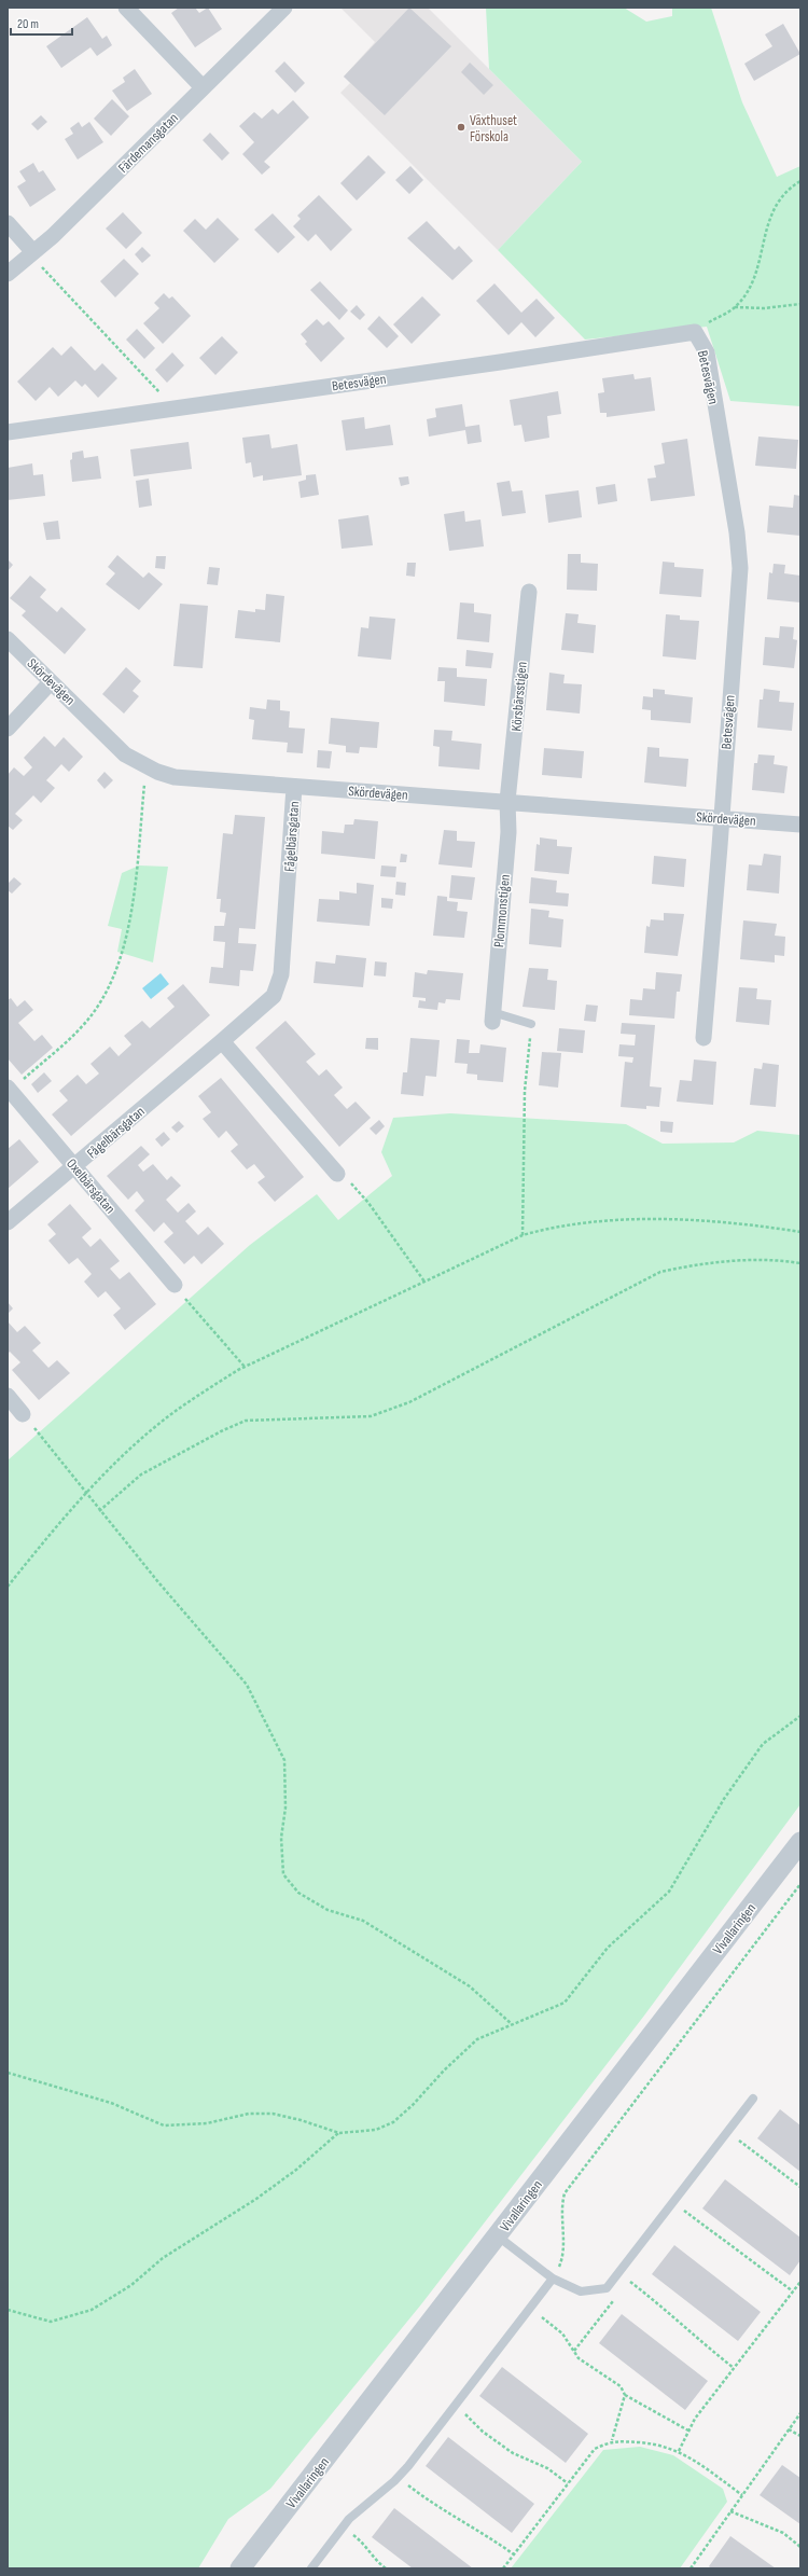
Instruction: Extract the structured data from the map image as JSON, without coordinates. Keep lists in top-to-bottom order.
{
  "streets": {
    "street": [
      "Färdemansgatan",
      "Betesvägen",
      "Skördevägen",
      "Körsbärsstigen",
      "Fågelbärsgatan",
      "Plommonstigen",
      "Oxelbärsgatan",
      "Vivallaringen"
    ]
  },
  "crossings": [
    ["Betesvägen", "Skördevägen"],
    ["Skördevägen", "Körsbärsstigen"],
    ["Skördevägen", "Fågelbärsgatan"],
    ["Skördevägen", "Plommonstigen"],
    ["Körsbärsstigen", "Plommonstigen"],
    ["Fågelbärsgatan", "Oxelbärsgatan"]
  ],
  "places": ["Växthuset Förskola"],
  "scale_bar": "20 m"
}
